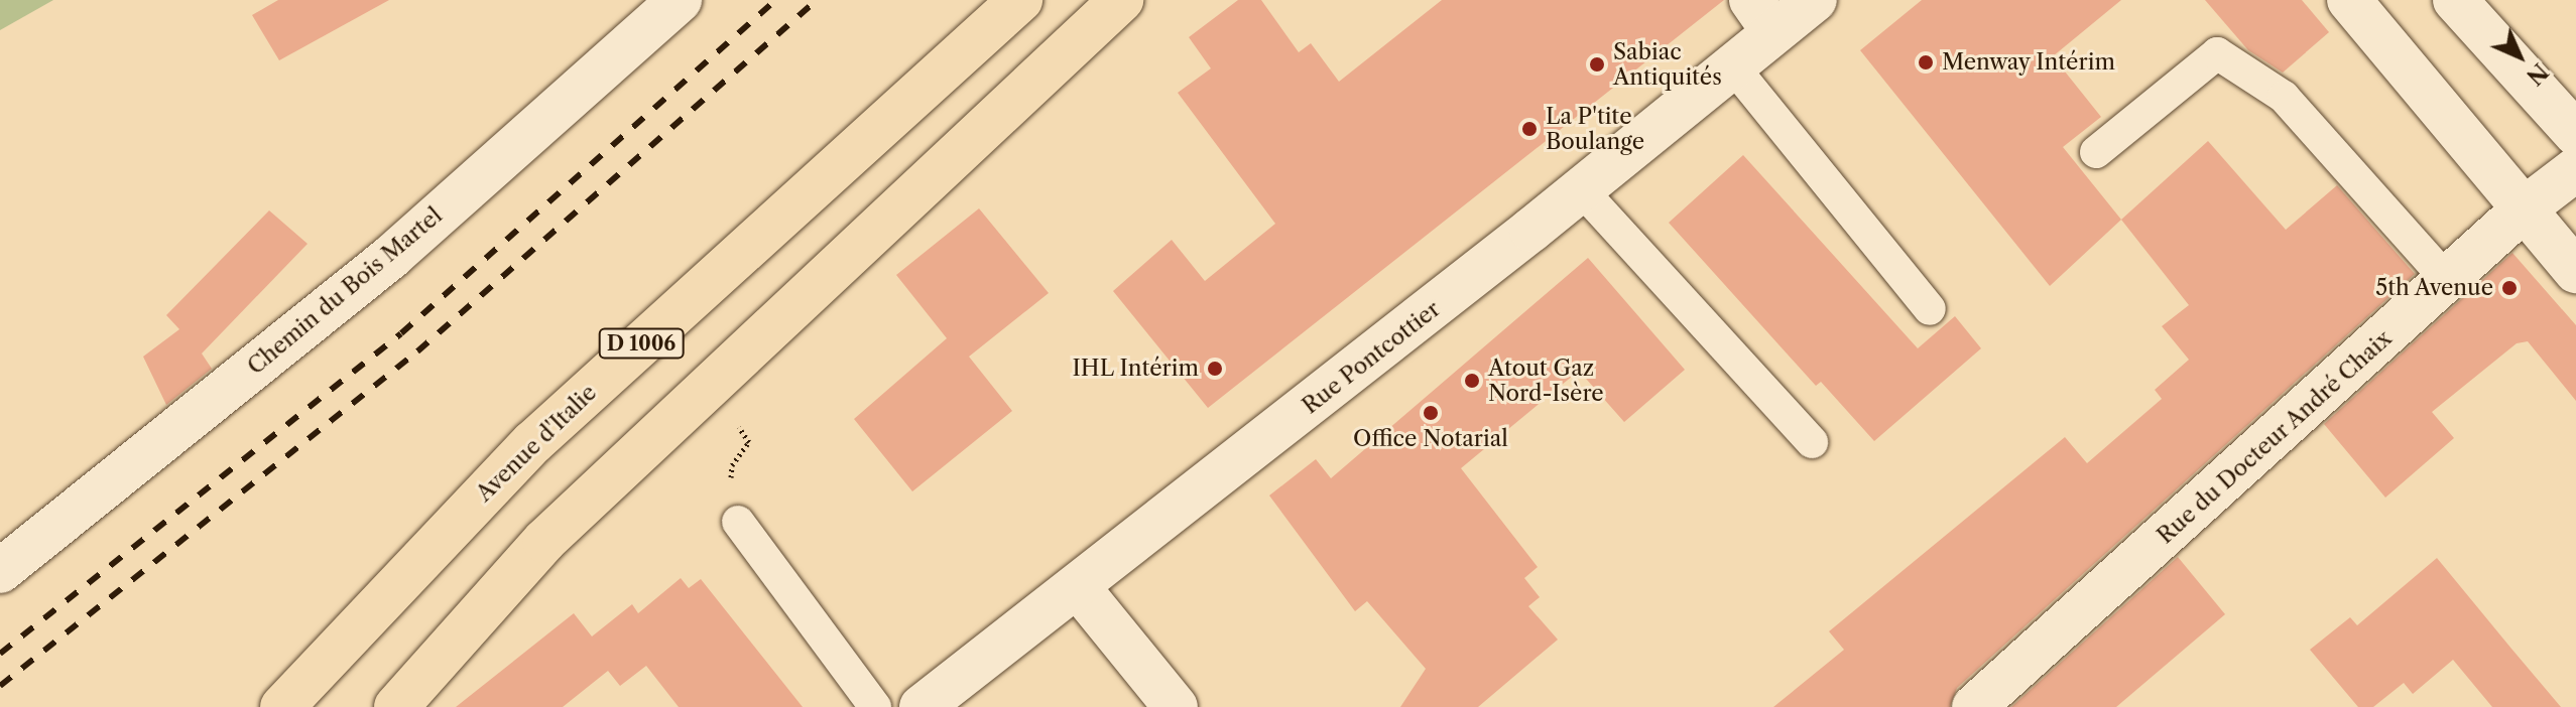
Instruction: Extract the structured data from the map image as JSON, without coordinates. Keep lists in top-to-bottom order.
{
  "streets": {
    "main road": ["D 1006", "Avenue d'Italie"],
    "street": ["Chemin du Bois Martel", "Rue Pontcottier", "Rue du Docteur André Chaix"]
  },
  "places": [
    "Menway Intérim",
    "Sabiac Antiquités",
    "La P'tite Boulange",
    "5th Avenue",
    "IHL Intérim",
    "Atout Gaz Nord-Isère",
    "Office Notarial"
  ],
  "north": "bottom right"
}
